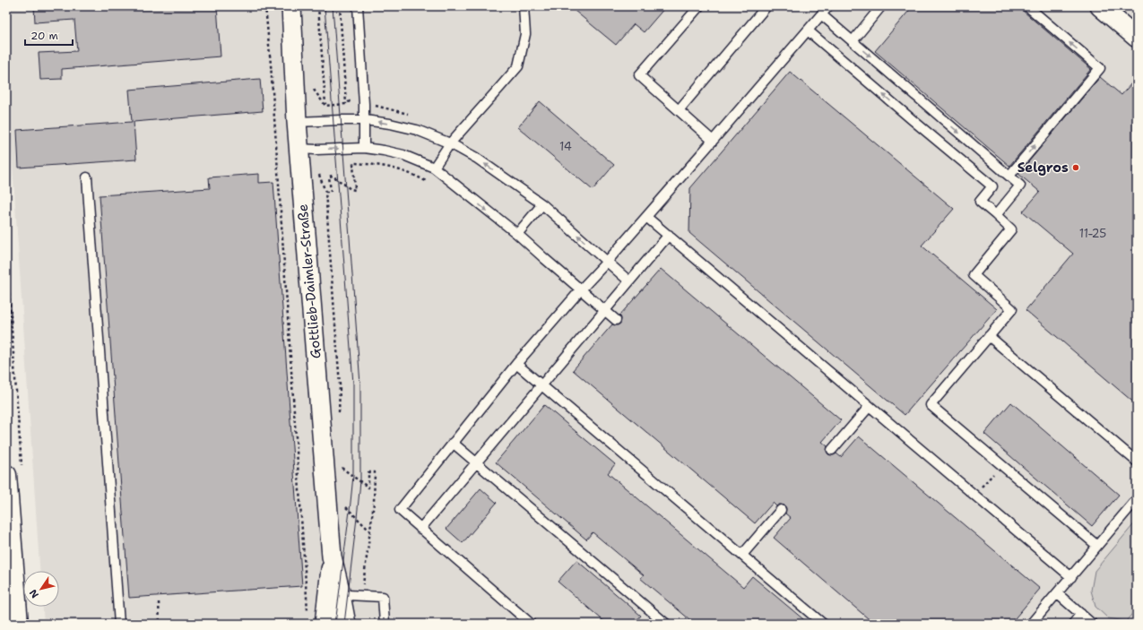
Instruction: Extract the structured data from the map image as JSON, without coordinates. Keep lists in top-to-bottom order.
{
  "streets": {
    "street": ["Gottlieb-Daimler-Straße"]
  },
  "places": ["Selgros"],
  "house_numbers": ["14", "11-25"],
  "scale_bar": "20 m",
  "north": "bottom left"
}
